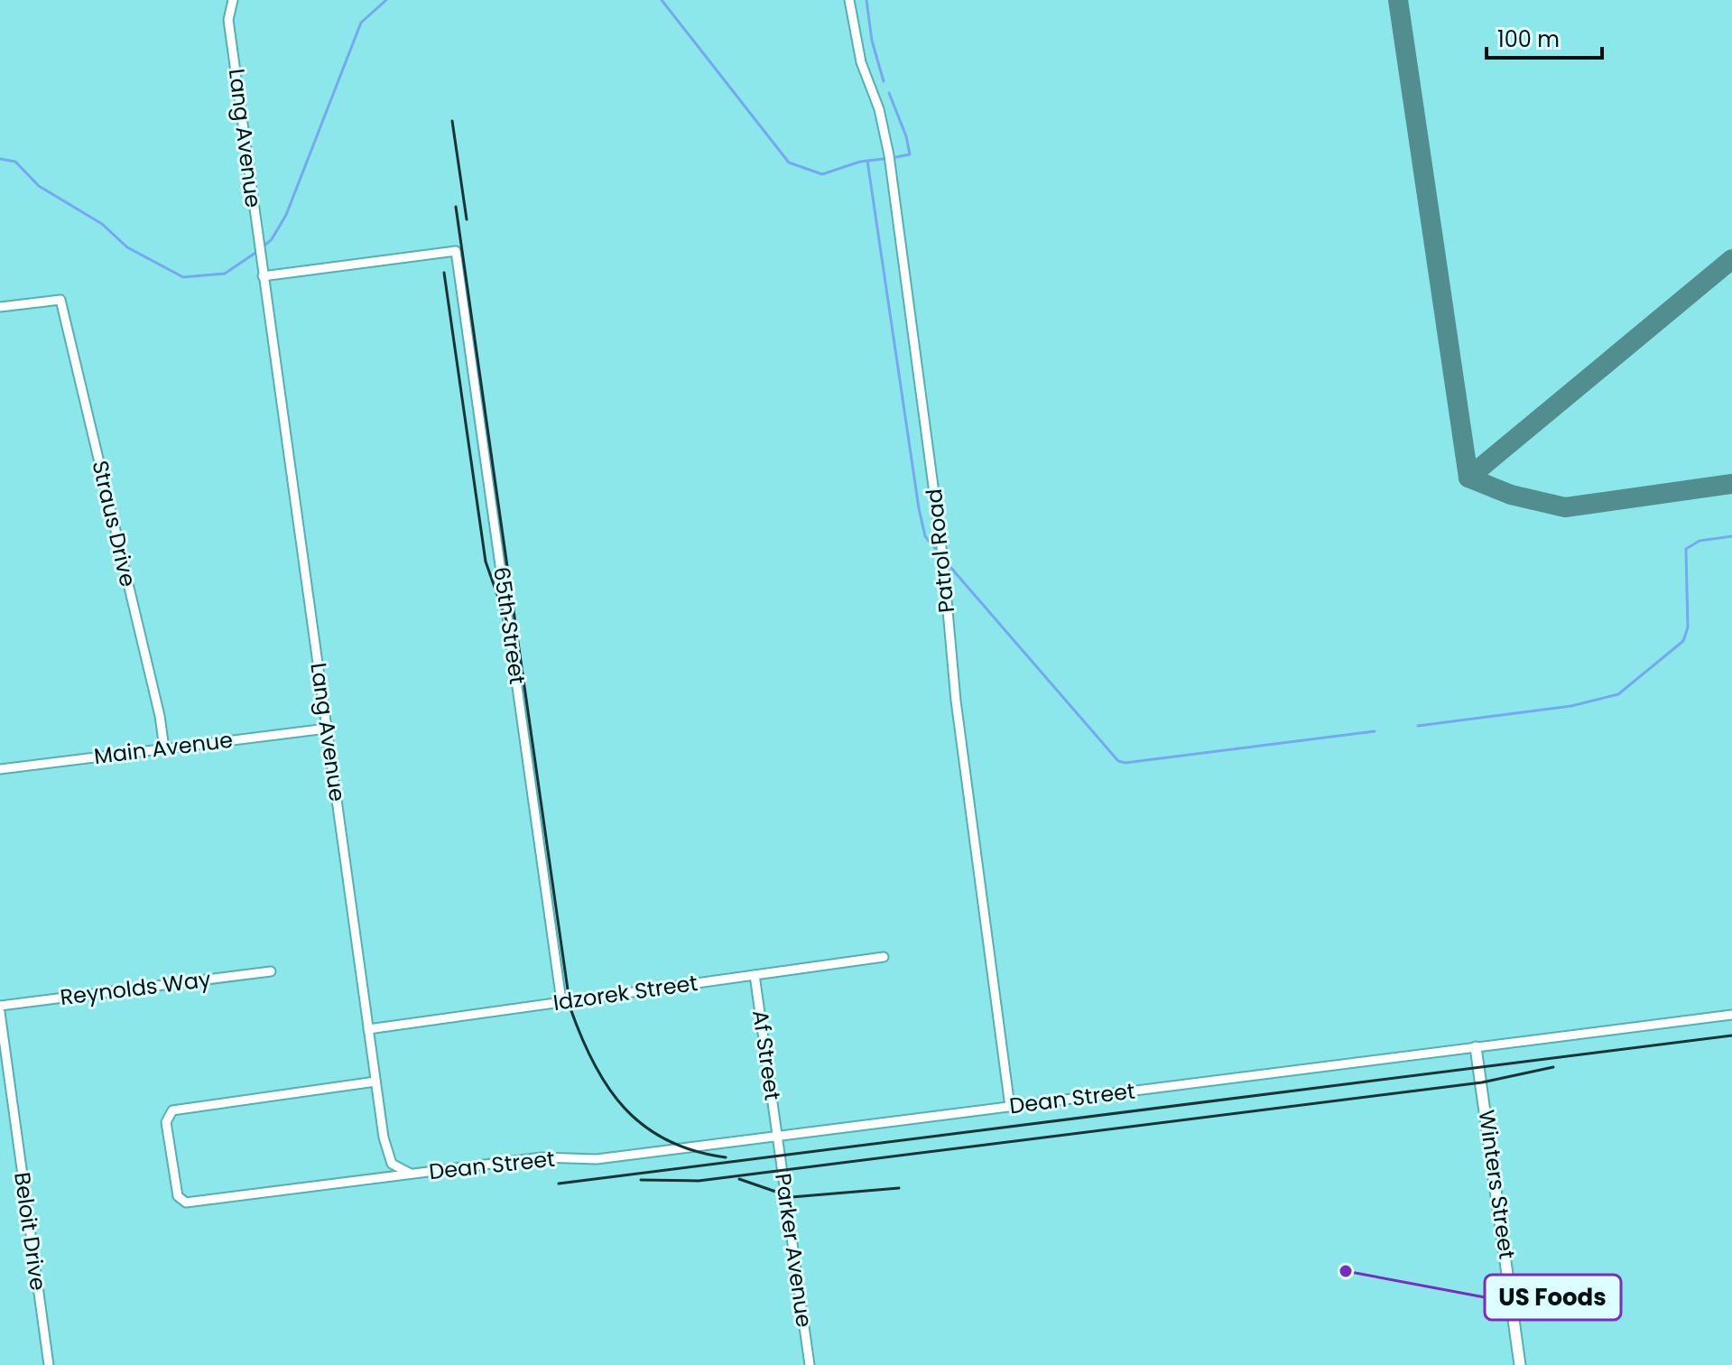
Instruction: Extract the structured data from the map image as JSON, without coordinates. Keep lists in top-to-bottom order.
{
  "streets": {
    "street": [
      "Lang Avenue",
      "Straus Drive",
      "Patrol Road",
      "65th Street",
      "Main Avenue",
      "Reynolds Way",
      "Idzorek Street",
      "Af Street",
      "Dean Street",
      "Winters Street",
      "Beloit Drive",
      "Parker Avenue"
    ]
  },
  "crossings": [
    ["Lang Avenue", "65th Street"],
    ["Lang Avenue", "Main Avenue"],
    ["Lang Avenue", "Idzorek Street"],
    ["Lang Avenue", "Dean Street"],
    ["Straus Drive", "Main Avenue"],
    ["Patrol Road", "Dean Street"],
    ["65th Street", "Idzorek Street"],
    ["Idzorek Street", "Af Street"],
    ["Af Street", "Dean Street"],
    ["Af Street", "Parker Avenue"],
    ["Dean Street", "Winters Street"],
    ["Dean Street", "Parker Avenue"]
  ],
  "places": ["US Foods"],
  "scale_bar": "100 m"
}
